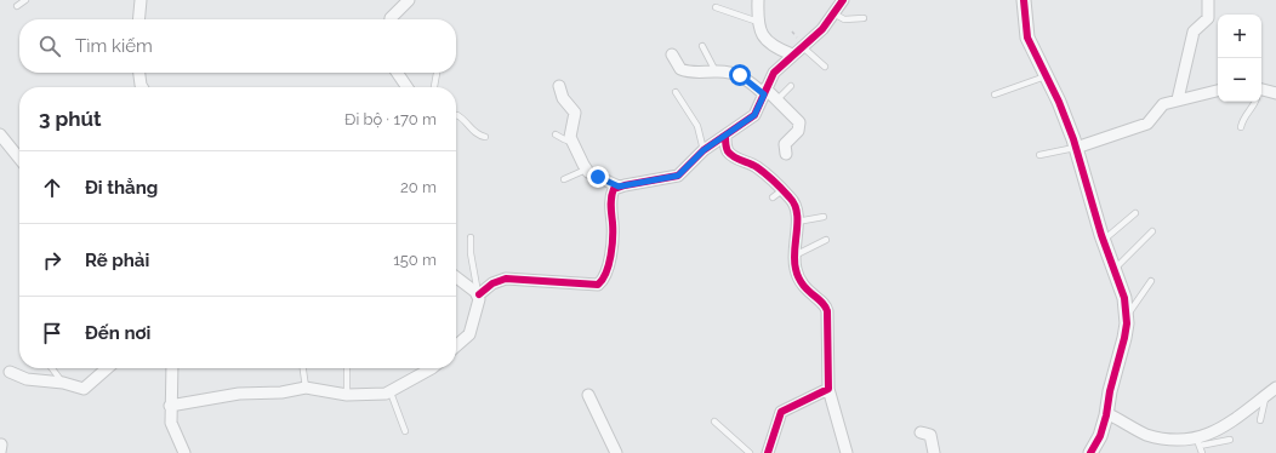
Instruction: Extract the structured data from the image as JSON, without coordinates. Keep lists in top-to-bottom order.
{
  "page": {
    "map_buttons": ["+", "−"],
    "search": "Tìm kiếm",
    "heading": ["3 phút", "Đi bộ · 170 m"],
    "list": [
      ["Đi thẳng", "20 m"],
      ["Rẽ phải", "150 m"],
      "Đến nơi"
    ]
  }
}
